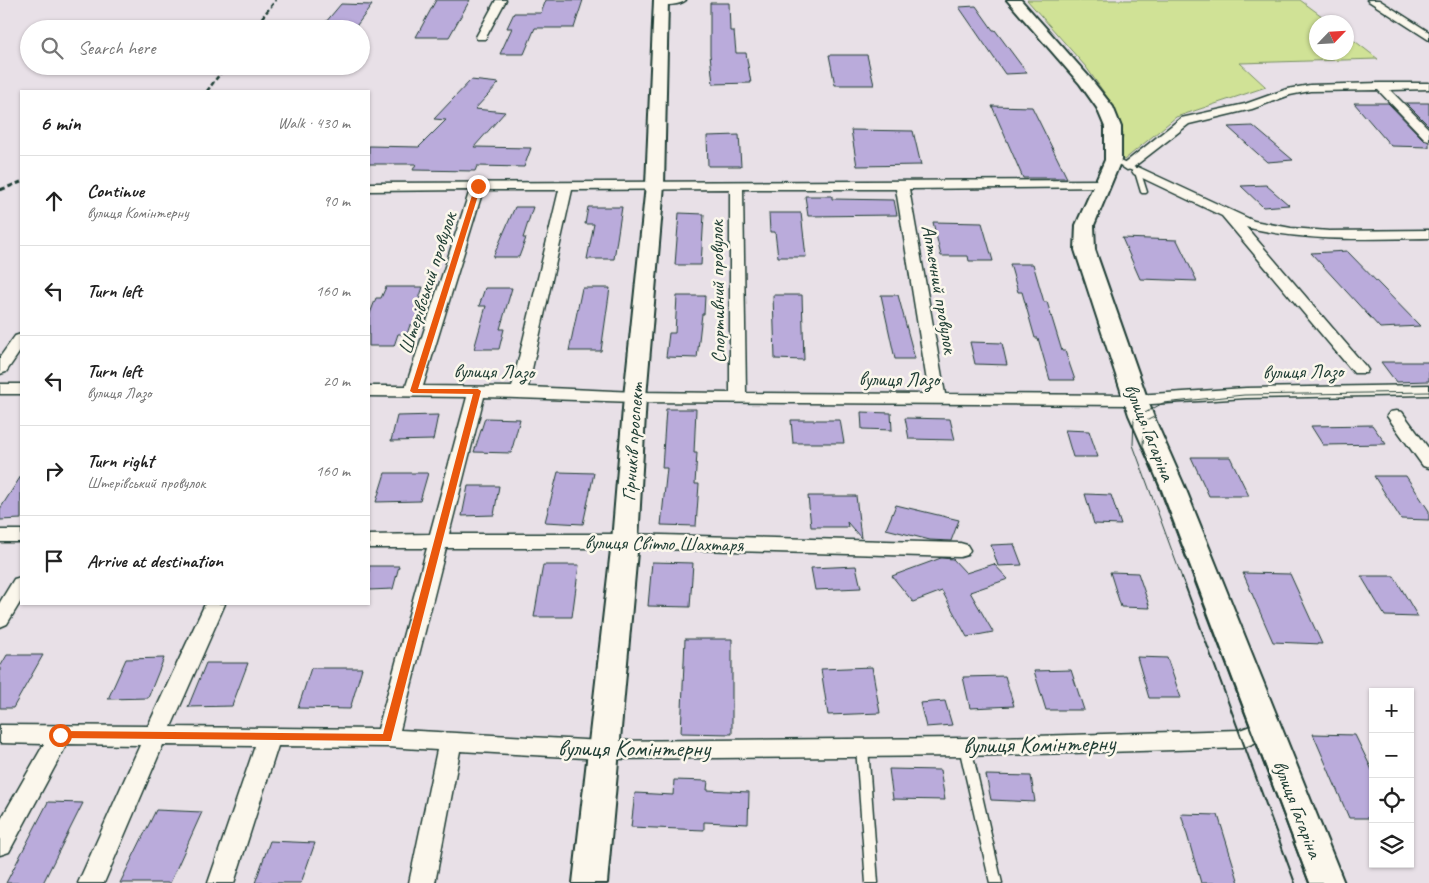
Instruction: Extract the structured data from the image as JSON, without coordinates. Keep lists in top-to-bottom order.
{
  "streets": {
    "main road": ["вулиця Гагаріна", "Гірників проспект"],
    "street": [
      "Штерівський провулок",
      "Аптечний провулок",
      "Спортивний провулок",
      "вулиця Лазо",
      "вулиця Світло Шахтаря",
      "вулиця Комінтерну"
    ]
  },
  "crossings": [
    ["Штерівський провулок", "вулиця Лазо"],
    ["Аптечний провулок", "вулиця Лазо"],
    ["Спортивний провулок", "вулиця Лазо"],
    ["вулиця Лазо", "вулиця Гагаріна"],
    ["вулиця Лазо", "Гірників проспект"],
    ["вулиця Гагаріна", "вулиця Комінтерну"],
    ["Гірників проспект", "вулиця Світло Шахтаря"],
    ["Гірників проспект", "вулиця Комінтерну"]
  ],
  "north": "top right",
  "page": {
    "search": "Search here",
    "heading": ["6 min", "Walk · 430 m"],
    "list": [
      ["Continue", "вулиця Комінтерну", "90 m"],
      ["Turn left", "160 m"],
      ["Turn left", "вулиця Лазо", "20 m"],
      ["Turn right", "Штерівський провулок", "160 m"],
      "Arrive at destination"
    ],
    "map_buttons": ["+", "−"]
  }
}
